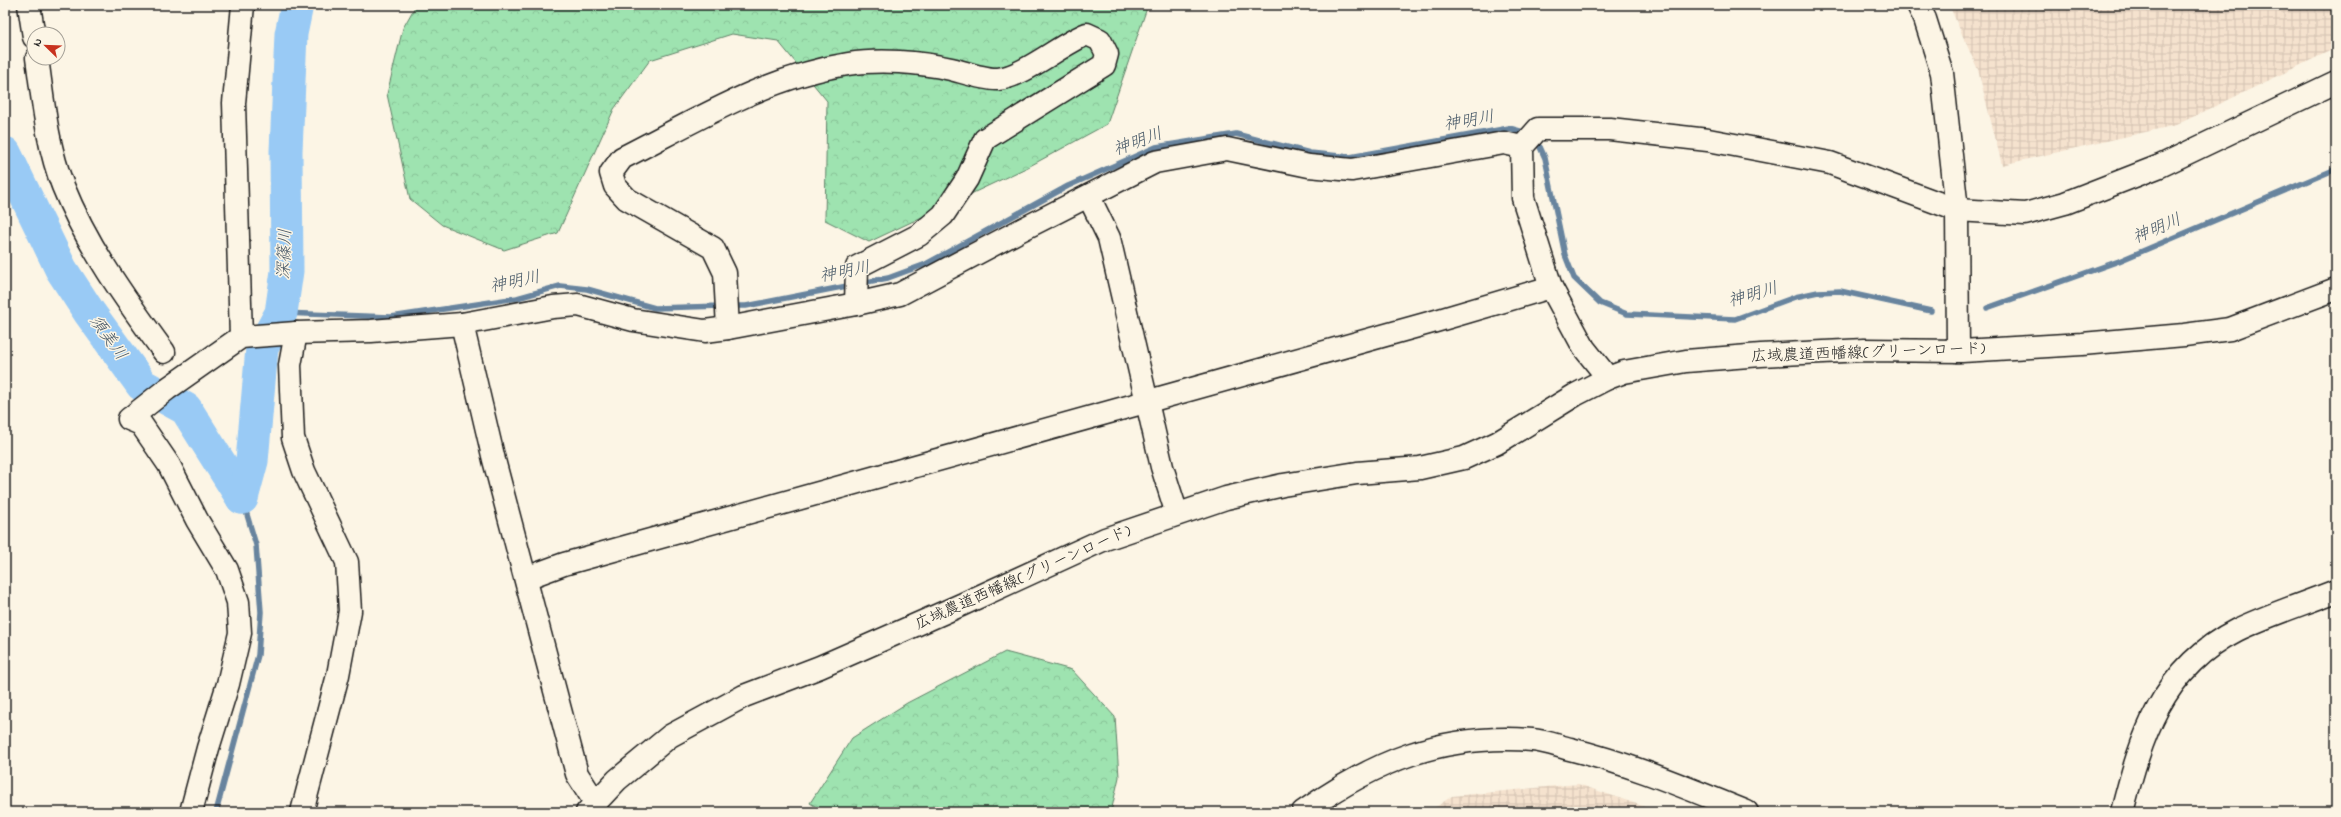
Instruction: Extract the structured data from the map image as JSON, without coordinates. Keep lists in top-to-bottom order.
{
  "streets": {
    "street": ["広域農道西幡線(グリーンロード)"]
  },
  "water": ["神明川", "深篠川", "須美川"],
  "north": "top left"
}
